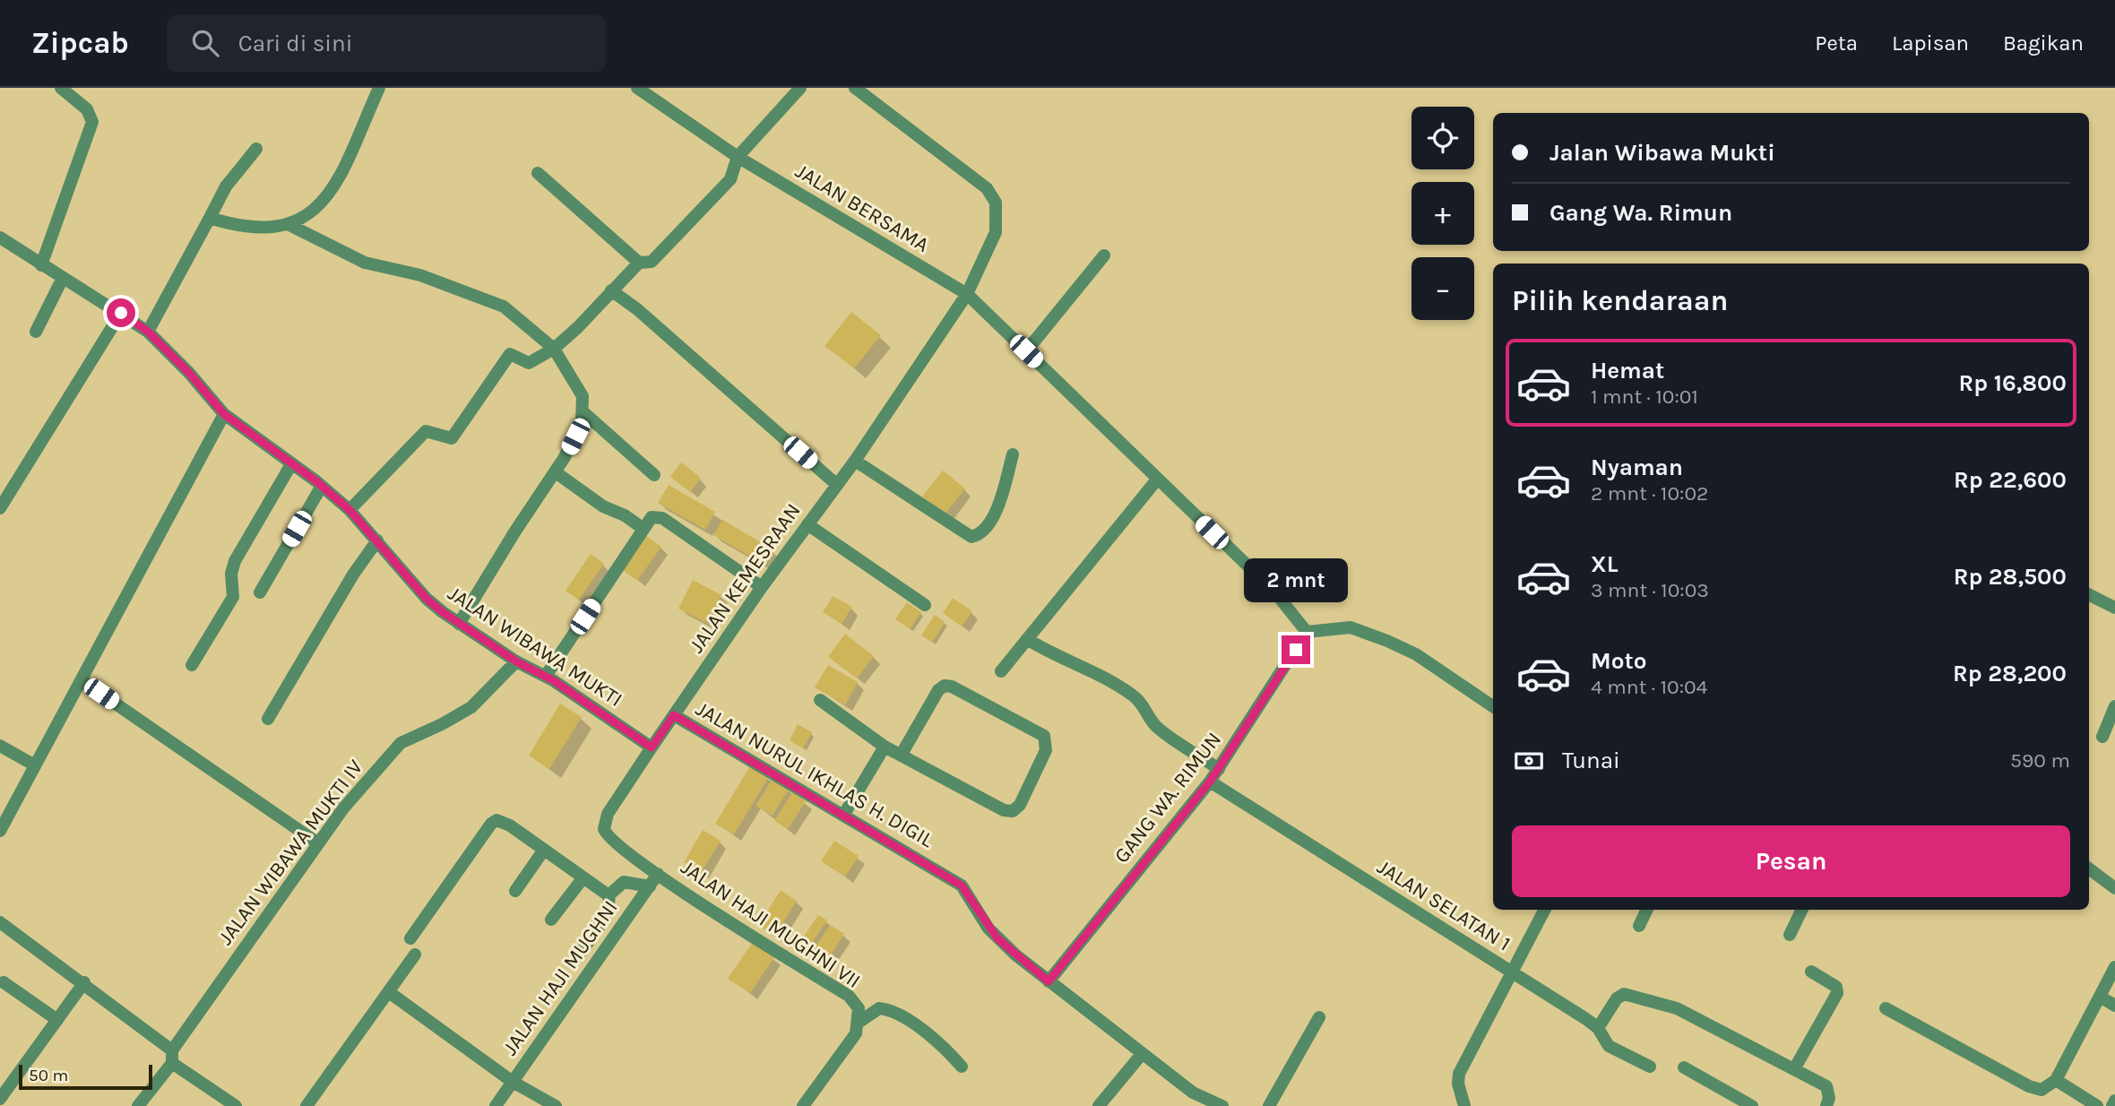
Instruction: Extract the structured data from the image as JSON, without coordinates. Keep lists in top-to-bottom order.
{
  "streets": {
    "street": [
      "JALAN BERSAMA",
      "JALAN KEMESRAAN",
      "JALAN WIBAWA MUKTI",
      "JALAN NURUL IKHLAS H. DIGIL",
      "GANG WA. RIMUN",
      "JALAN WIBAWA MUKTI IV",
      "JALAN SELATAN 1",
      "JALAN HAJI MUGHNI VII",
      "JALAN HAJI MUGHNI"
    ]
  },
  "crossings": [
    ["JALAN BERSAMA", "JALAN KEMESRAAN"],
    ["JALAN BERSAMA", "GANG WA. RIMUN"],
    ["JALAN KEMESRAAN", "JALAN WIBAWA MUKTI"],
    ["JALAN KEMESRAAN", "JALAN NURUL IKHLAS H. DIGIL"],
    ["JALAN KEMESRAAN", "JALAN HAJI MUGHNI VII"],
    ["JALAN KEMESRAAN", "JALAN HAJI MUGHNI"],
    ["JALAN WIBAWA MUKTI", "JALAN WIBAWA MUKTI IV"],
    ["JALAN NURUL IKHLAS H. DIGIL", "GANG WA. RIMUN"],
    ["GANG WA. RIMUN", "JALAN SELATAN 1"],
    ["JALAN HAJI MUGHNI VII", "JALAN HAJI MUGHNI"]
  ],
  "scale_bar": "50 m",
  "page": {
    "header": "Zipcab",
    "search": "Cari di sini",
    "nav": ["Peta", "Lapisan", "Bagikan"],
    "map_buttons": ["+", "−"],
    "banner": ["Jalan Wibawa Mukti", "Gang Wa. Rimun"],
    "heading": "Pilih kendaraan",
    "list": [
      {
        "name": "Hemat",
        "note": "1 mnt · 10:01",
        "value": "Rp 16,800"
      },
      {
        "name": "Nyaman",
        "note": "2 mnt · 10:02",
        "value": "Rp 22,600"
      },
      {
        "name": "XL",
        "note": "3 mnt · 10:03",
        "value": "Rp 28,500"
      },
      {
        "name": "Moto",
        "note": "4 mnt · 10:04",
        "value": "Rp 28,200"
      }
    ],
    "bubble": "2 mnt",
    "pay": ["Tunai", "590 m"],
    "buttons": "Pesan",
    "scale": "50 m"
  }
}
